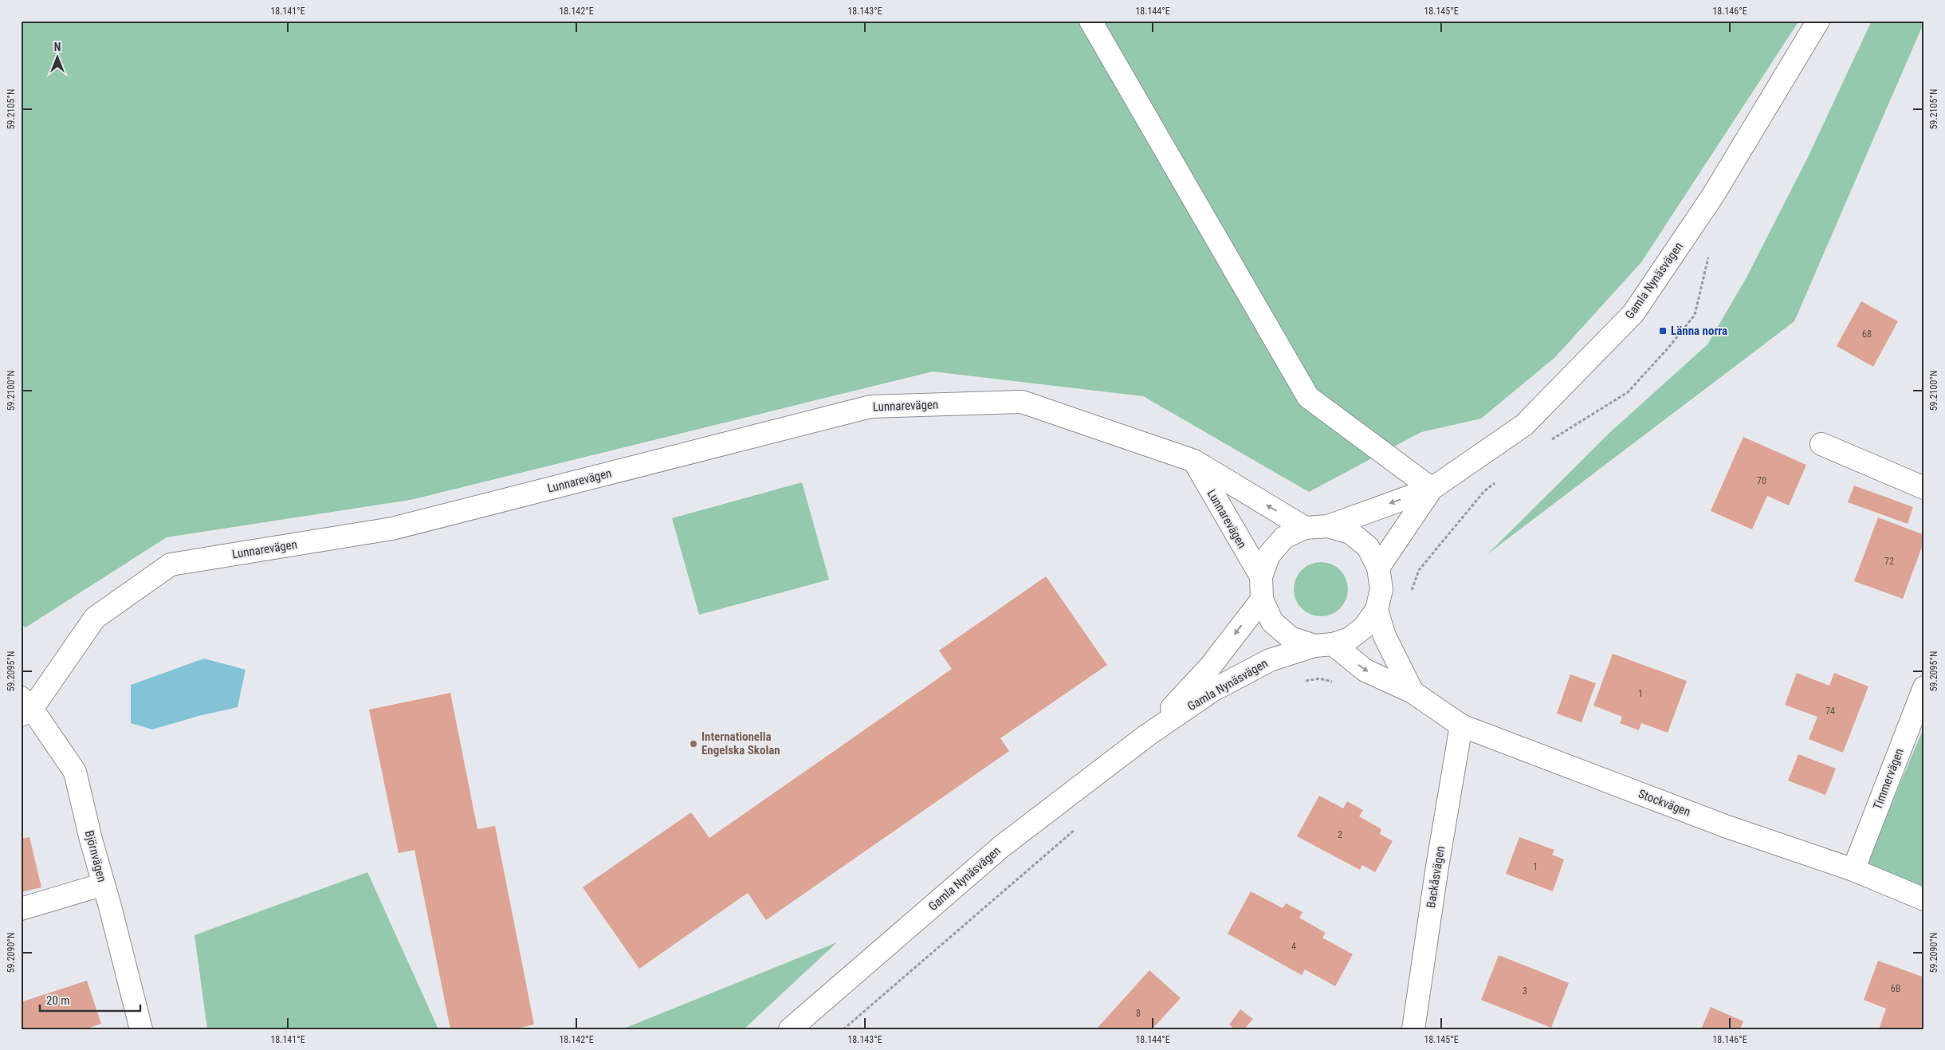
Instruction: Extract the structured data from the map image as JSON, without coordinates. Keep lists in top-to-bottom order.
{
  "streets": {
    "street": [
      "Gamla Nynäsvägen",
      "Lunnarevägen",
      "Timmervägen",
      "Stockvägen",
      "Björnvägen",
      "Backåsvägen"
    ]
  },
  "crossings": [
    ["Gamla Nynäsvägen", "Lunnarevägen"],
    ["Gamla Nynäsvägen", "Stockvägen"],
    ["Lunnarevägen", "Stockvägen"],
    ["Lunnarevägen", "Björnvägen"],
    ["Timmervägen", "Stockvägen"],
    ["Stockvägen", "Backåsvägen"]
  ],
  "places": {
    "transit": ["Länna norra"],
    "other": ["Internationella Engelska Skolan"]
  },
  "house_numbers": [
    "68",
    "70",
    "72",
    "1",
    "74",
    "2",
    "1",
    "4",
    "6B",
    "3",
    "8"
  ],
  "scale_bar": "20 m",
  "north": "top",
  "coordinates": [
    "18.141°E",
    "18.142°E",
    "18.143°E",
    "18.144°E",
    "18.145°E",
    "18.146°E",
    "59.2105°N",
    "59.2100°N",
    "59.2095°N",
    "59.2090°N"
  ]
}
